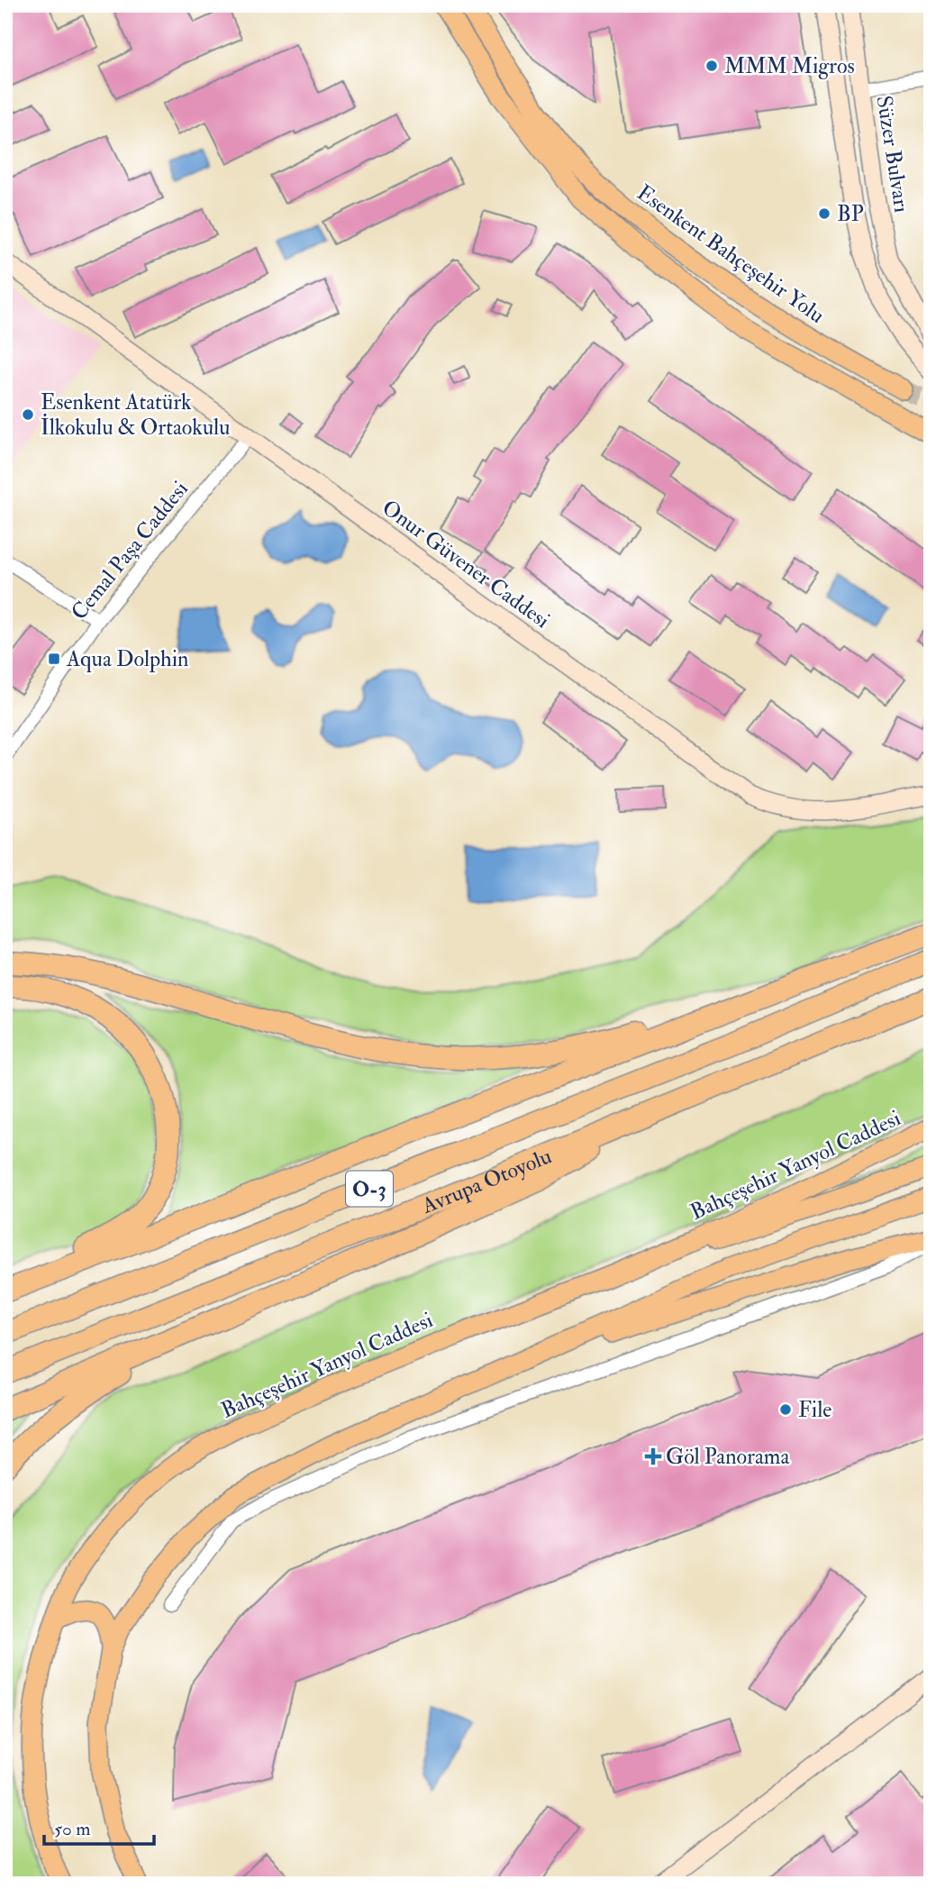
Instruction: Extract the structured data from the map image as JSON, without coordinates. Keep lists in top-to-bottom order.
{
  "streets": {
    "highway": ["Avrupa Otoyolu", "O-3"],
    "main road": ["Esenkent Bahçeşehir Yolu", "Bahçeşehir Yanyol Caddesi"],
    "street": ["Süzer Bulvarı", "Cemal Paşa Caddesi", "Onur Güvener Caddesi"]
  },
  "crossings": [
    ["Cemal Paşa Caddesi", "Onur Güvener Caddesi"]
  ],
  "places": {
    "other": [
      "MMM Migros",
      "BP",
      "Esenkent Atatürk İlkokulu & Ortaokulu",
      "File"
    ],
    "transit": ["Aqua Dolphin"],
    "health": ["Göl Panorama"]
  },
  "scale_bar": "50 m"
}
